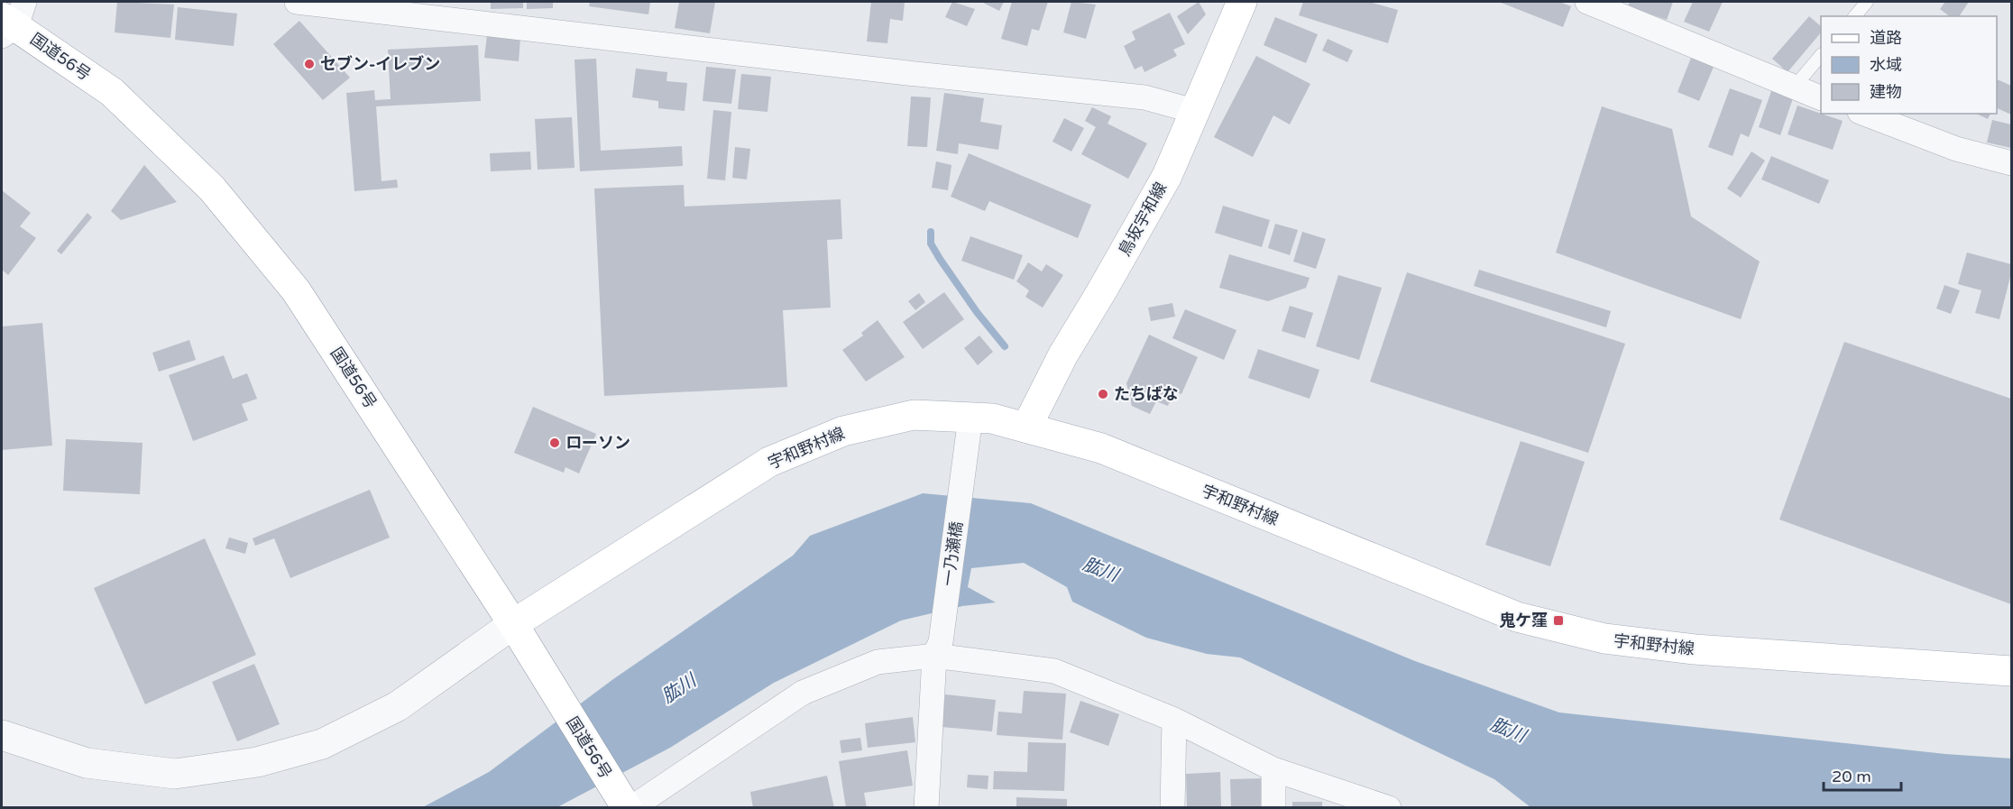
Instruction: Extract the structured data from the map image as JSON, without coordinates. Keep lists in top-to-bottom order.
{
  "streets": {
    "main road": ["国道56号", "鳥坂宇和線", "宇和野村線"],
    "street": ["一乃瀬橋"]
  },
  "crossings": [
    ["国道56号", "宇和野村線"],
    ["鳥坂宇和線", "宇和野村線"],
    ["宇和野村線", "一乃瀬橋"]
  ],
  "water": ["肱川"],
  "places": {
    "other": ["セブン-イレブン", "たちばな", "ローソン"],
    "transit": ["鬼ケ窪"]
  },
  "legend": ["道路", "水域", "建物"],
  "scale_bar": "20 m"
}
